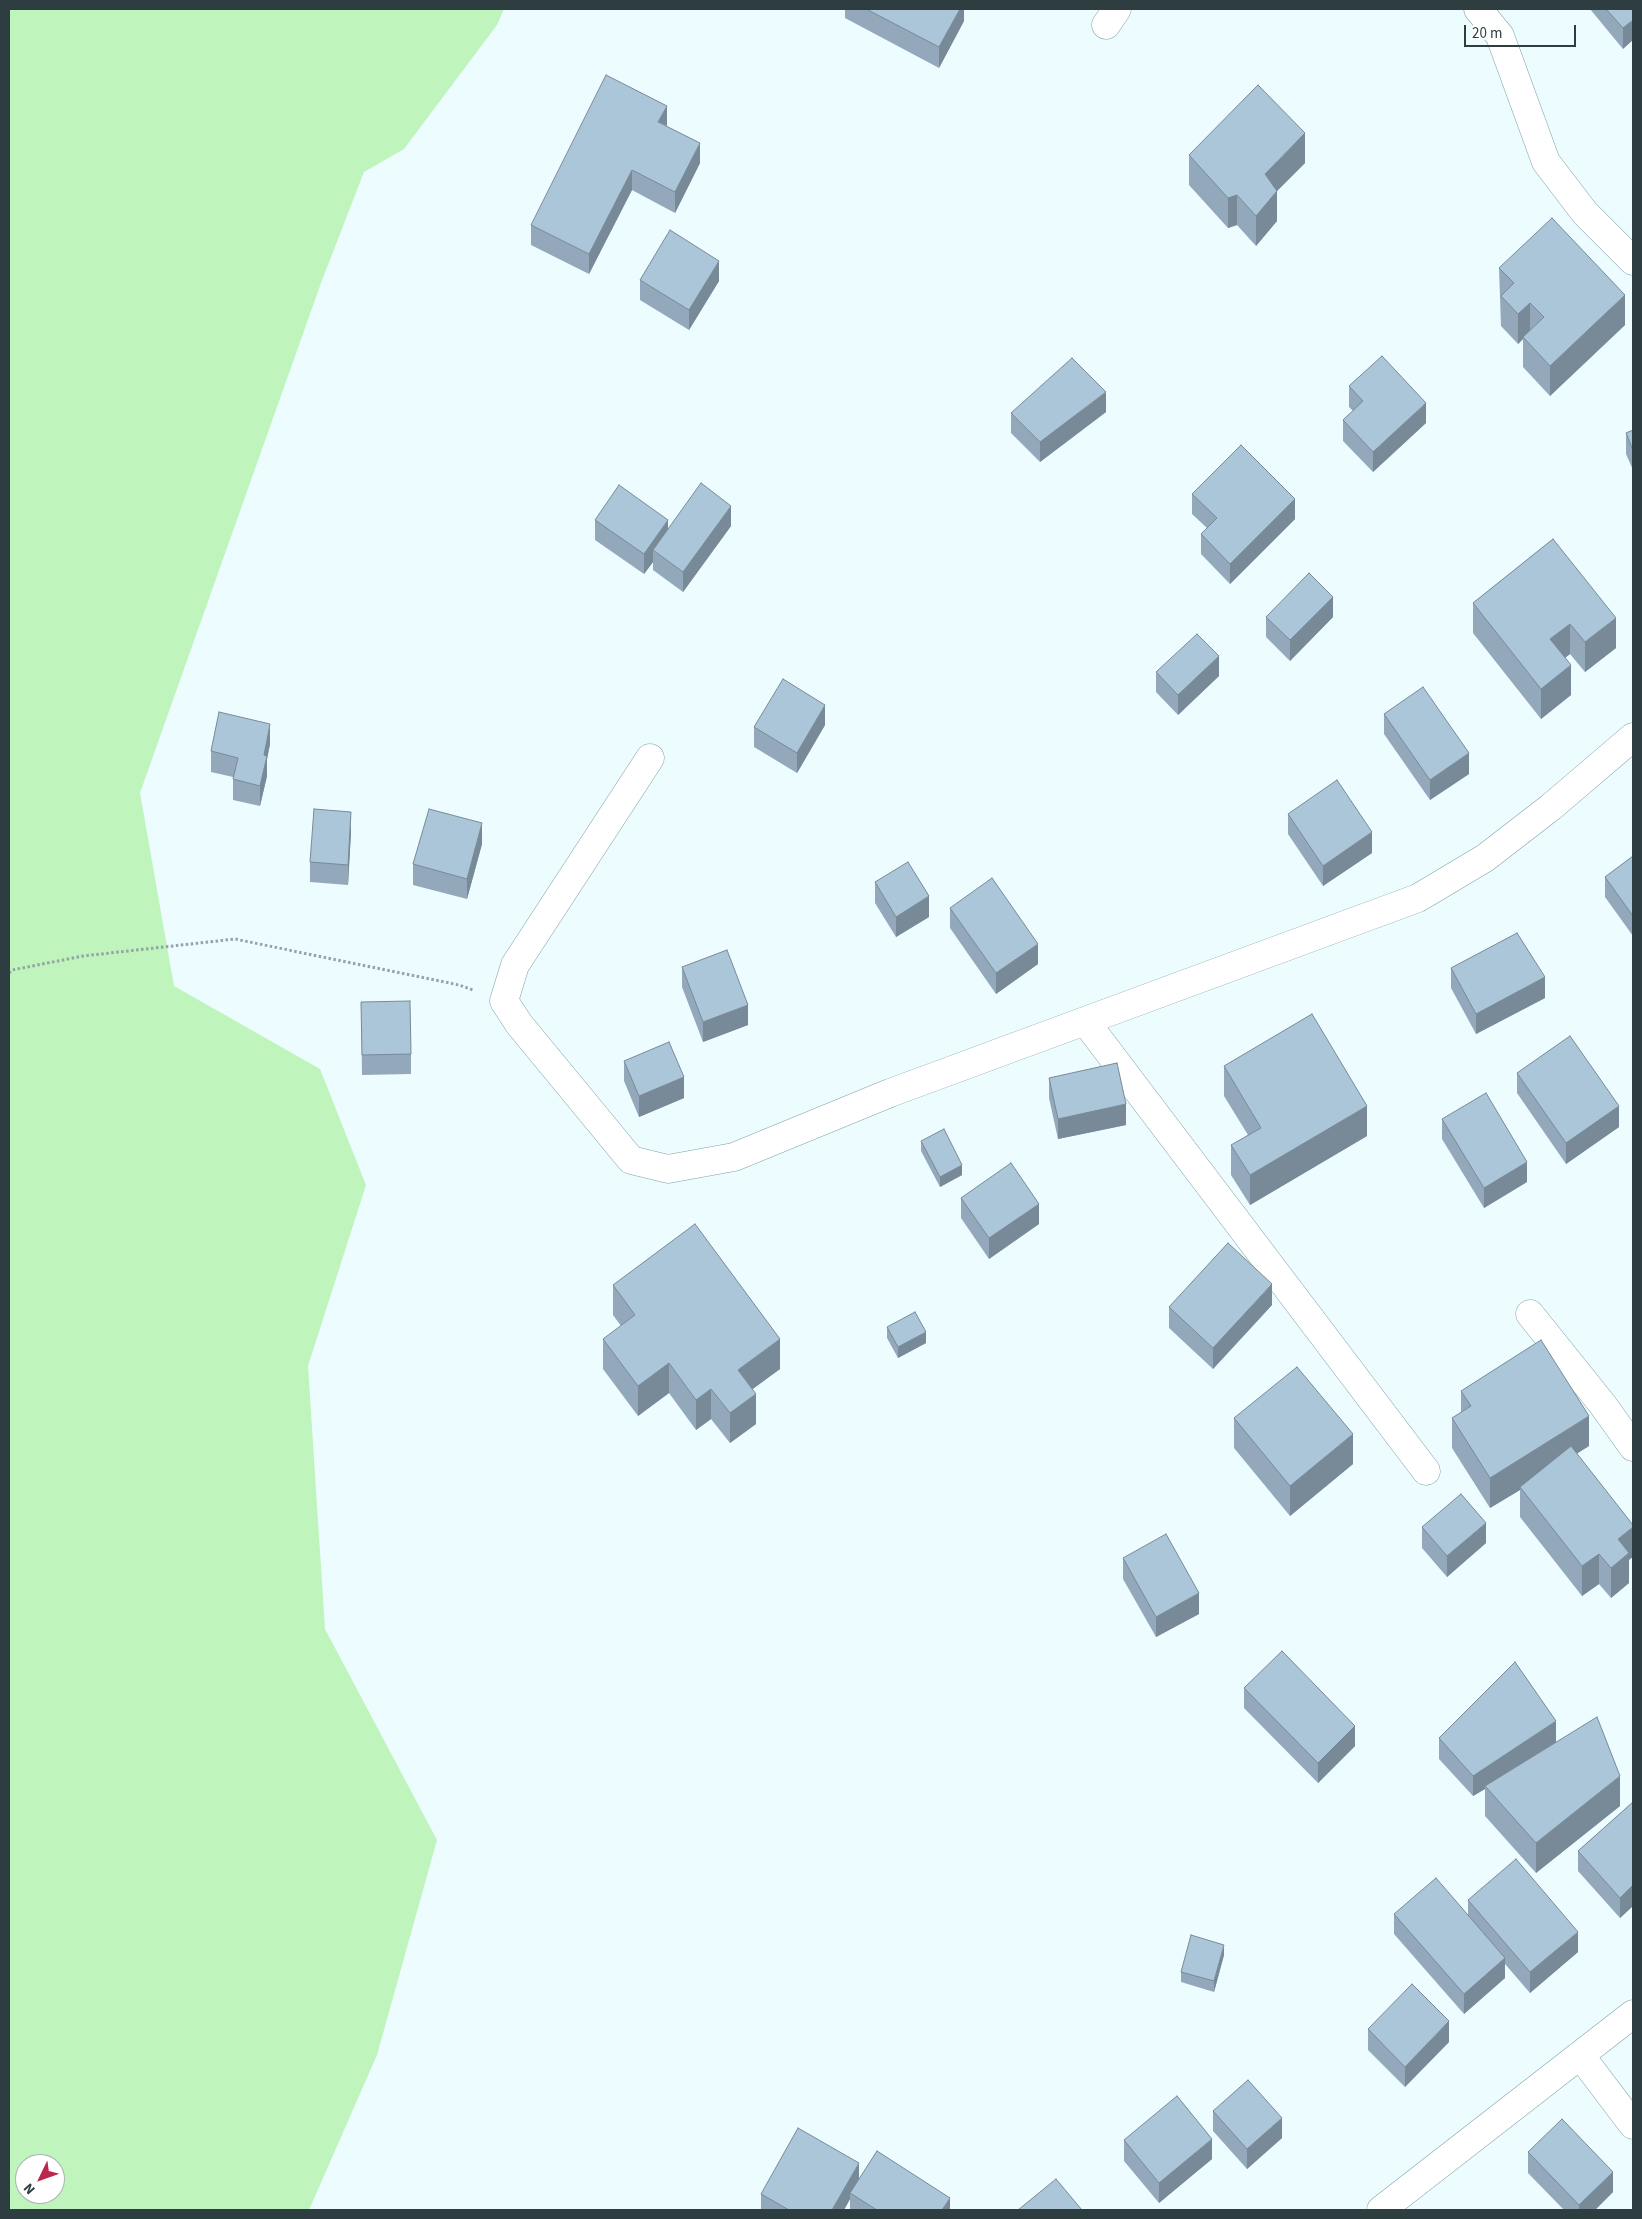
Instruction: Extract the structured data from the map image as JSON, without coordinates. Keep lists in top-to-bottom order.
{
  "scale_bar": "20 m",
  "north": "bottom left"
}
